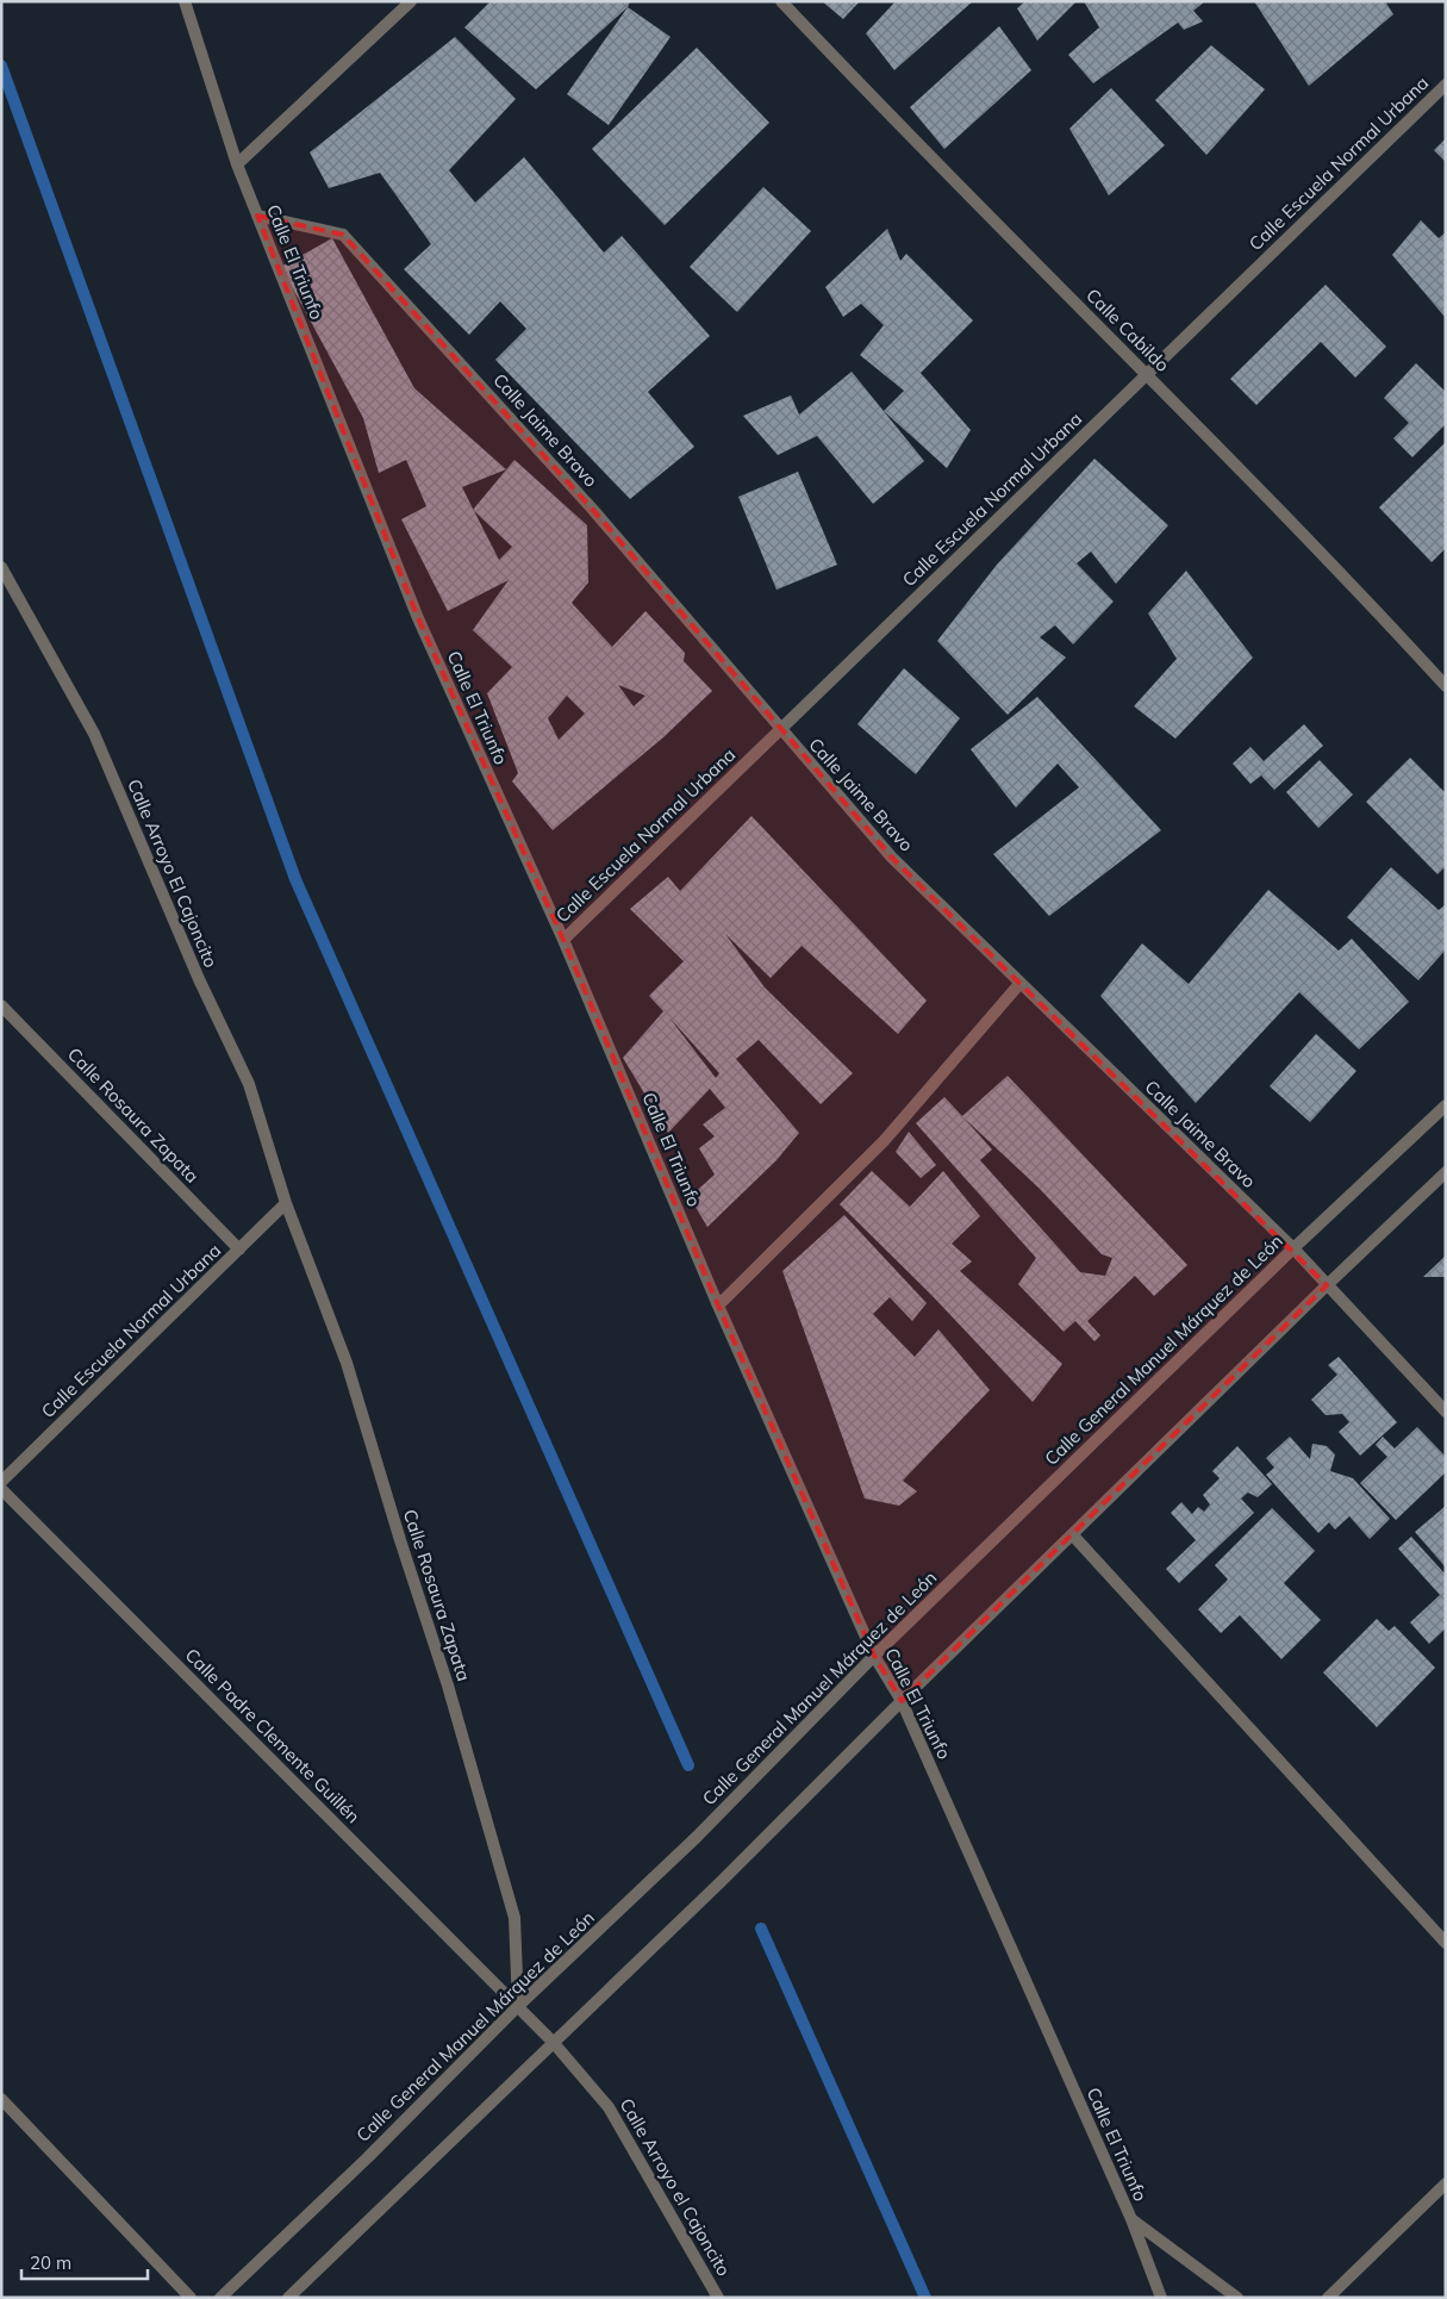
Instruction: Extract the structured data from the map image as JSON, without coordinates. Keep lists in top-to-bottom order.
{
  "streets": {
    "street": [
      "Calle Escuela Normal Urbana",
      "Calle El Triunfo",
      "Calle Cabildo",
      "Calle Jaime Bravo",
      "Calle Arroyo El Cajoncito",
      "Calle Rosaura Zapata",
      "Calle General Manuel Márquez de León",
      "Calle Padre Clemente Guillén",
      "Calle Arroyo el Cajoncito"
    ]
  },
  "crossings": [
    ["Calle Escuela Normal Urbana", "Calle El Triunfo"],
    ["Calle Escuela Normal Urbana", "Calle Cabildo"],
    ["Calle Escuela Normal Urbana", "Calle Jaime Bravo"],
    ["Calle Escuela Normal Urbana", "Calle Arroyo El Cajoncito"],
    ["Calle Escuela Normal Urbana", "Calle Rosaura Zapata"],
    ["Calle El Triunfo", "Calle Jaime Bravo"],
    ["Calle El Triunfo", "Calle General Manuel Márquez de León"],
    ["Calle Jaime Bravo", "Calle General Manuel Márquez de León"],
    ["Calle Arroyo El Cajoncito", "Calle Rosaura Zapata"],
    ["Calle Rosaura Zapata", "Calle General Manuel Márquez de León"],
    ["Calle Rosaura Zapata", "Calle Padre Clemente Guillén"],
    ["Calle General Manuel Márquez de León", "Calle Padre Clemente Guillén"],
    ["Calle Padre Clemente Guillén", "Calle Arroyo el Cajoncito"]
  ],
  "scale_bar": "20 m"
}
